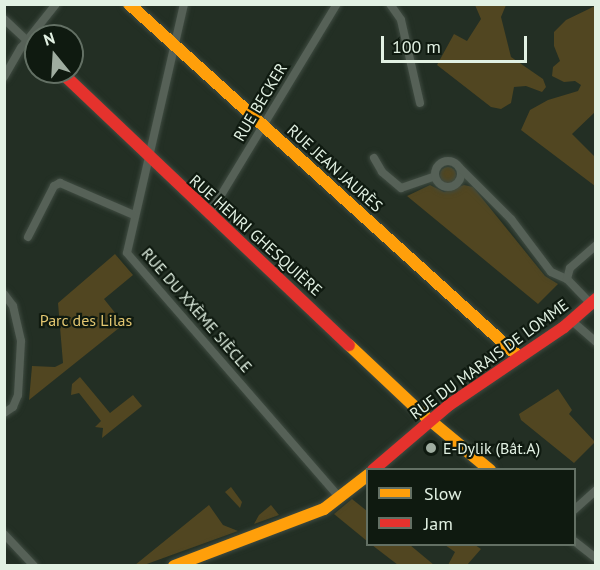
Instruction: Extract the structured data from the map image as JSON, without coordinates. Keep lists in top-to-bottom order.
{
  "streets": {
    "street": [
      "RUE BECKER",
      "RUE JEAN JAURÈS",
      "RUE HENRI GHESQUIÈRE",
      "RUE DU XXÈME SIÈCLE",
      "RUE DU MARAIS DE LOMME"
    ]
  },
  "crossings": [
    ["RUE BECKER", "RUE JEAN JAURÈS"],
    ["RUE BECKER", "RUE HENRI GHESQUIÈRE"],
    ["RUE JEAN JAURÈS", "RUE DU XXÈME SIÈCLE"],
    ["RUE JEAN JAURÈS", "RUE DU MARAIS DE LOMME"],
    ["RUE HENRI GHESQUIÈRE", "RUE DU XXÈME SIÈCLE"],
    ["RUE HENRI GHESQUIÈRE", "RUE DU MARAIS DE LOMME"]
  ],
  "parks": ["Parc des Lilas"],
  "places": ["E-Dylik (Bât.A)"],
  "legend": ["Slow", "Jam"],
  "scale_bar": "100 m",
  "north": "top"
}
